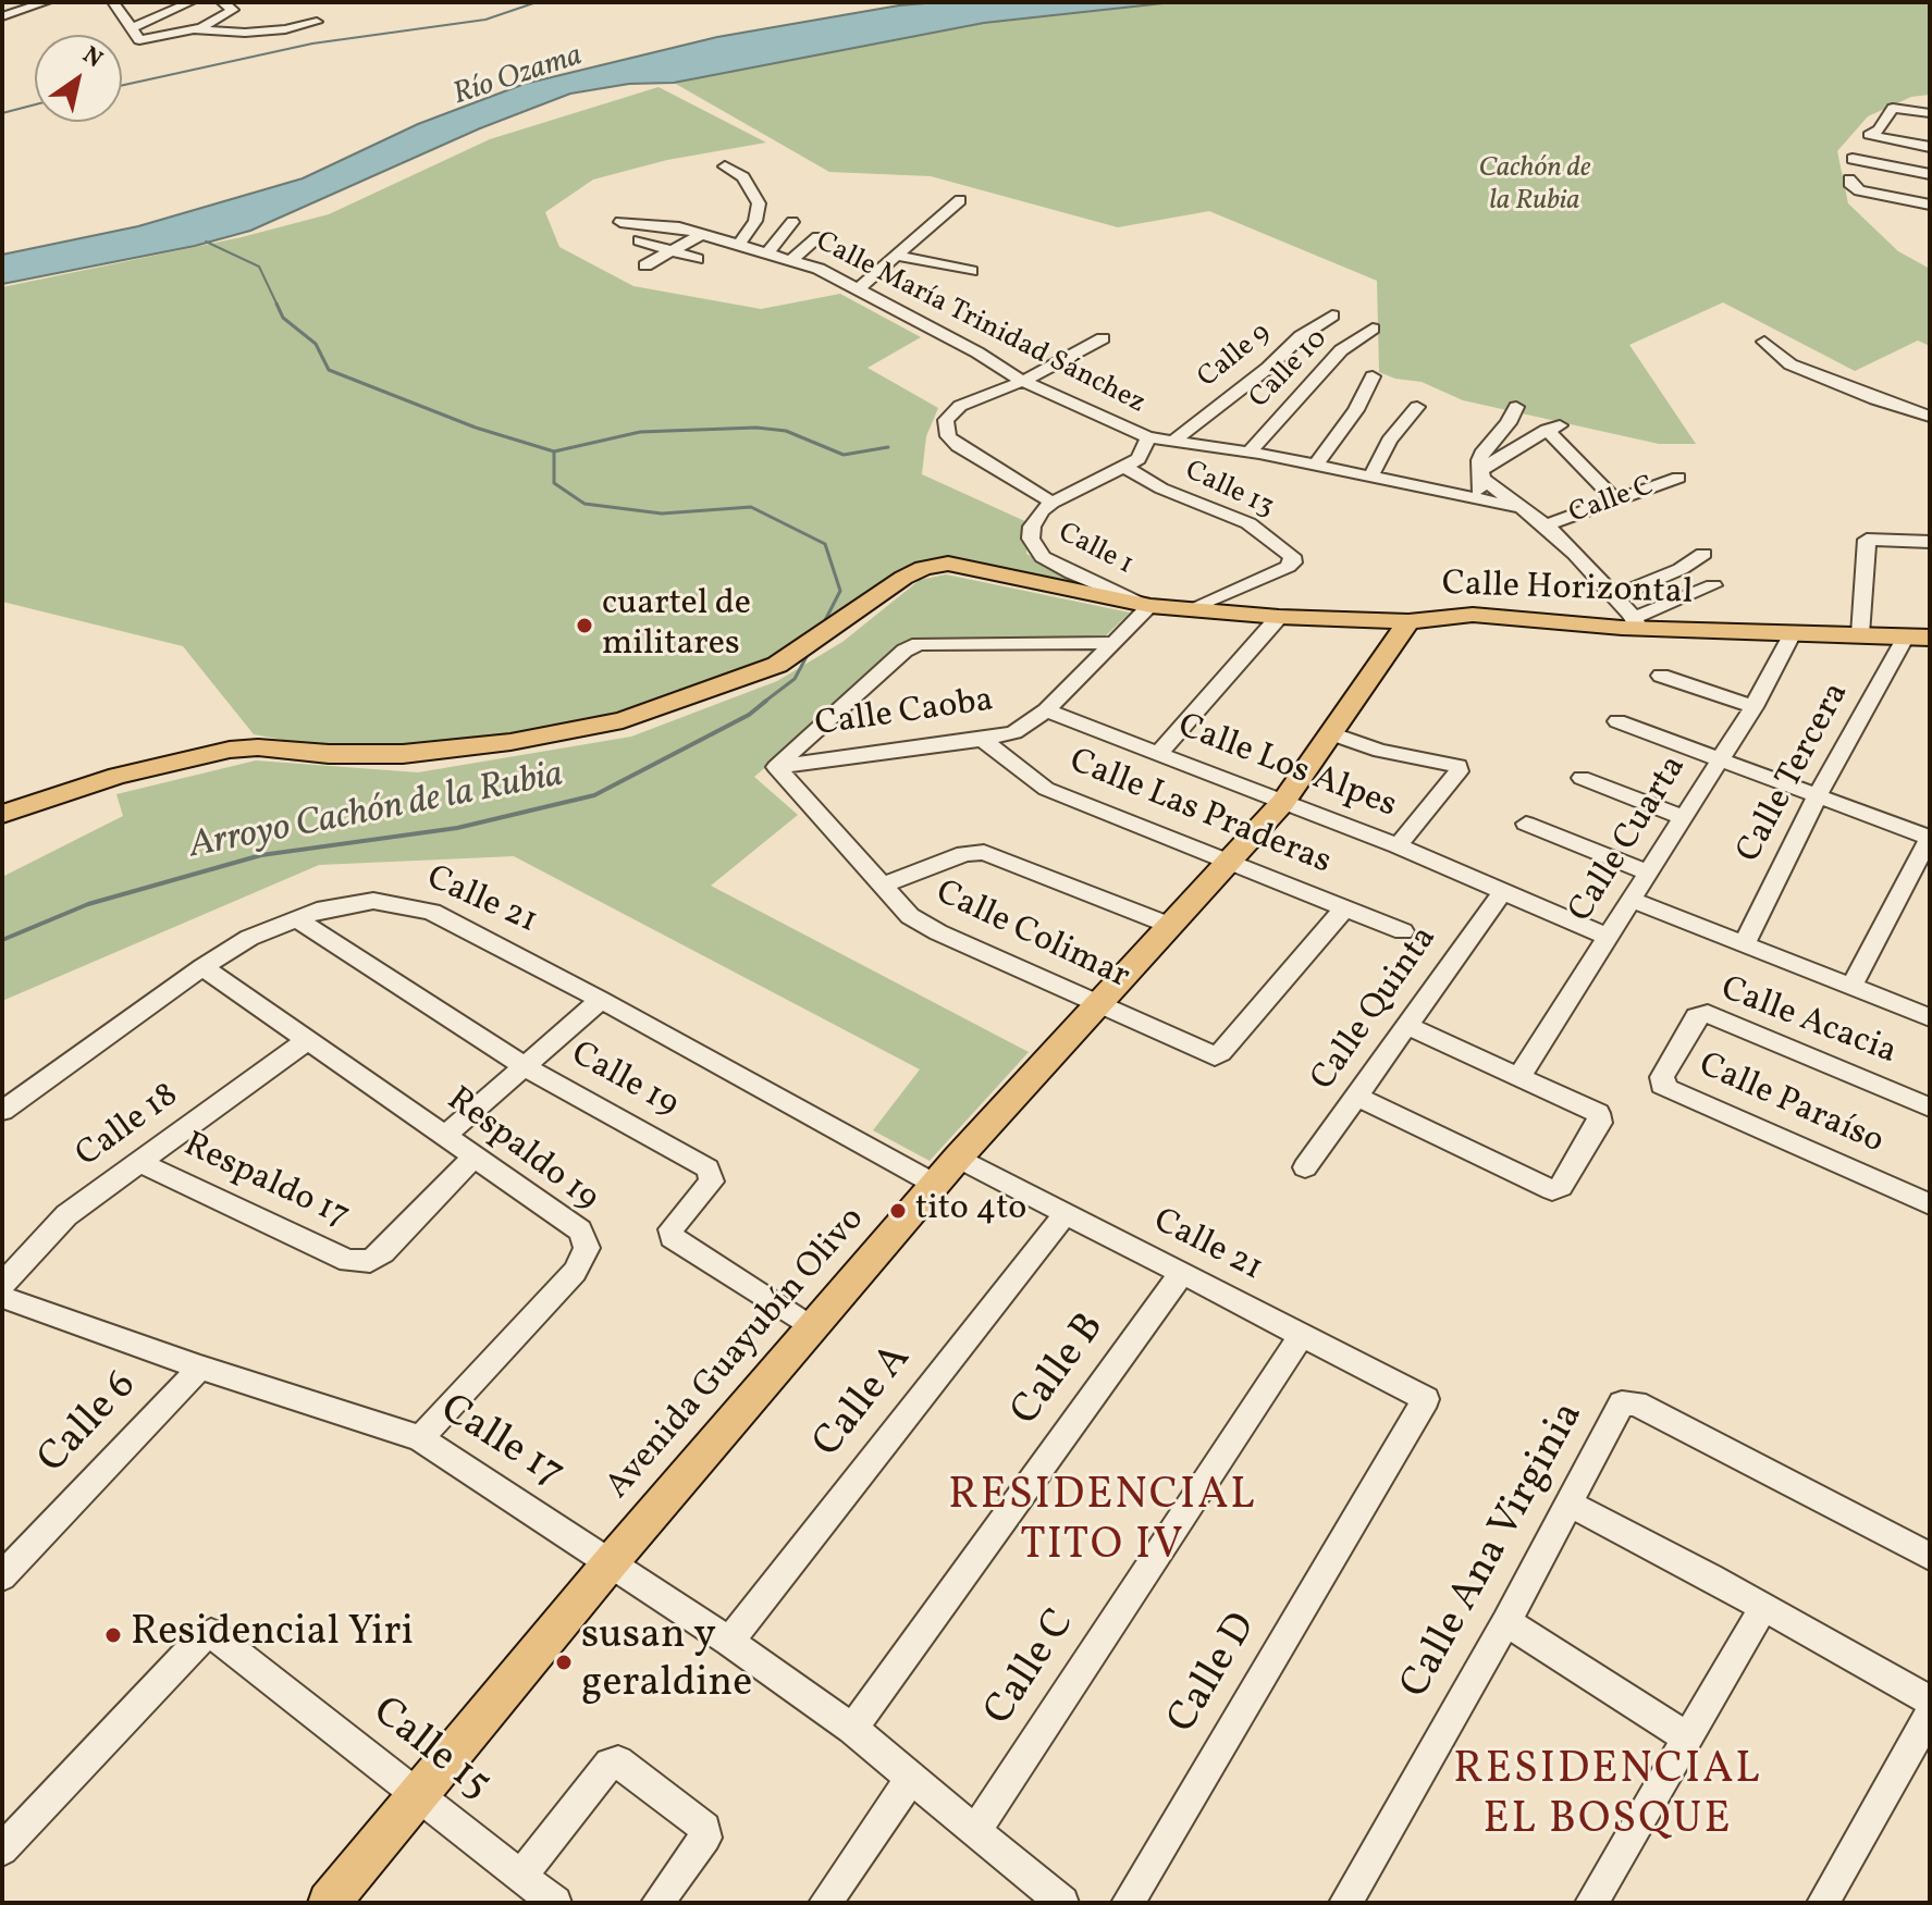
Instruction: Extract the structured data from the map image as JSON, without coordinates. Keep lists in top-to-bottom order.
{
  "streets": {
    "main road": ["Calle Horizontal", "Avenida Guayubín Olivo"],
    "street": [
      "Calle María Trinidad Sánchez",
      "Calle 9",
      "Calle 10",
      "Calle 13",
      "Calle C",
      "Calle 1",
      "Calle Caoba",
      "Calle Los Alpes",
      "Calle Tercera",
      "Calle Las Praderas",
      "Calle Cuarta",
      "Calle 21",
      "Calle Colimar",
      "Calle Quinta",
      "Calle Acacia",
      "Calle 19",
      "Calle Paraíso",
      "Calle 18",
      "Respaldo 19",
      "Respaldo 17",
      "Calle B",
      "Calle A",
      "Calle 6",
      "Calle 17",
      "Calle Ana Virginia",
      "Calle D",
      "Calle 15"
    ]
  },
  "crossings": [
    ["Calle María Trinidad Sánchez", "Calle 9"],
    ["Calle María Trinidad Sánchez", "Calle 10"],
    ["Calle María Trinidad Sánchez", "Calle C"],
    ["Calle María Trinidad Sánchez", "Calle 1"],
    ["Calle María Trinidad Sánchez", "Calle Horizontal"],
    ["Calle 13", "Calle 1"],
    ["Calle 13", "Calle Horizontal"],
    ["Calle C", "Calle 21"],
    ["Calle C", "Calle 17"],
    ["Calle 1", "Calle Horizontal"],
    ["Calle 1", "Calle Caoba"],
    ["Calle Horizontal", "Calle Caoba"],
    ["Calle Horizontal", "Calle Tercera"],
    ["Calle Horizontal", "Calle Cuarta"],
    ["Calle Horizontal", "Avenida Guayubín Olivo"],
    ["Calle Caoba", "Calle Los Alpes"],
    ["Calle Caoba", "Calle Las Praderas"],
    ["Calle Caoba", "Calle Colimar"],
    ["Calle Los Alpes", "Calle Cuarta"],
    ["Calle Los Alpes", "Calle Quinta"],
    ["Calle Los Alpes", "Avenida Guayubín Olivo"],
    ["Calle Las Praderas", "Calle Colimar"],
    ["Calle Las Praderas", "Avenida Guayubín Olivo"],
    ["Calle 21", "Calle 19"],
    ["Calle 21", "Respaldo 19"],
    ["Calle 21", "Avenida Guayubín Olivo"],
    ["Calle 21", "Calle B"],
    ["Calle 21", "Calle A"],
    ["Calle 21", "Calle D"],
    ["Calle Colimar", "Avenida Guayubín Olivo"],
    ["Calle Acacia", "Calle Paraíso"],
    ["Calle 19", "Avenida Guayubín Olivo"],
    ["Calle 18", "Respaldo 19"],
    ["Calle 18", "Respaldo 17"],
    ["Respaldo 19", "Respaldo 17"],
    ["Respaldo 19", "Calle 17"],
    ["Avenida Guayubín Olivo", "Calle 17"],
    ["Avenida Guayubín Olivo", "Calle 15"],
    ["Calle B", "Calle 17"],
    ["Calle A", "Calle 17"],
    ["Calle 6", "Calle 17"]
  ],
  "districts": ["RESIDENCIAL TITO IV", "RESIDENCIAL EL BOSQUE"],
  "water": ["Río Ozama", "Arroyo Cachón de la Rubia"],
  "parks": ["Cachón de la Rubia"],
  "places": [
    "cuartel de militares",
    "tito 4to",
    "Residencial Yiri",
    "susan y geraldine"
  ],
  "north": "top right"
}
